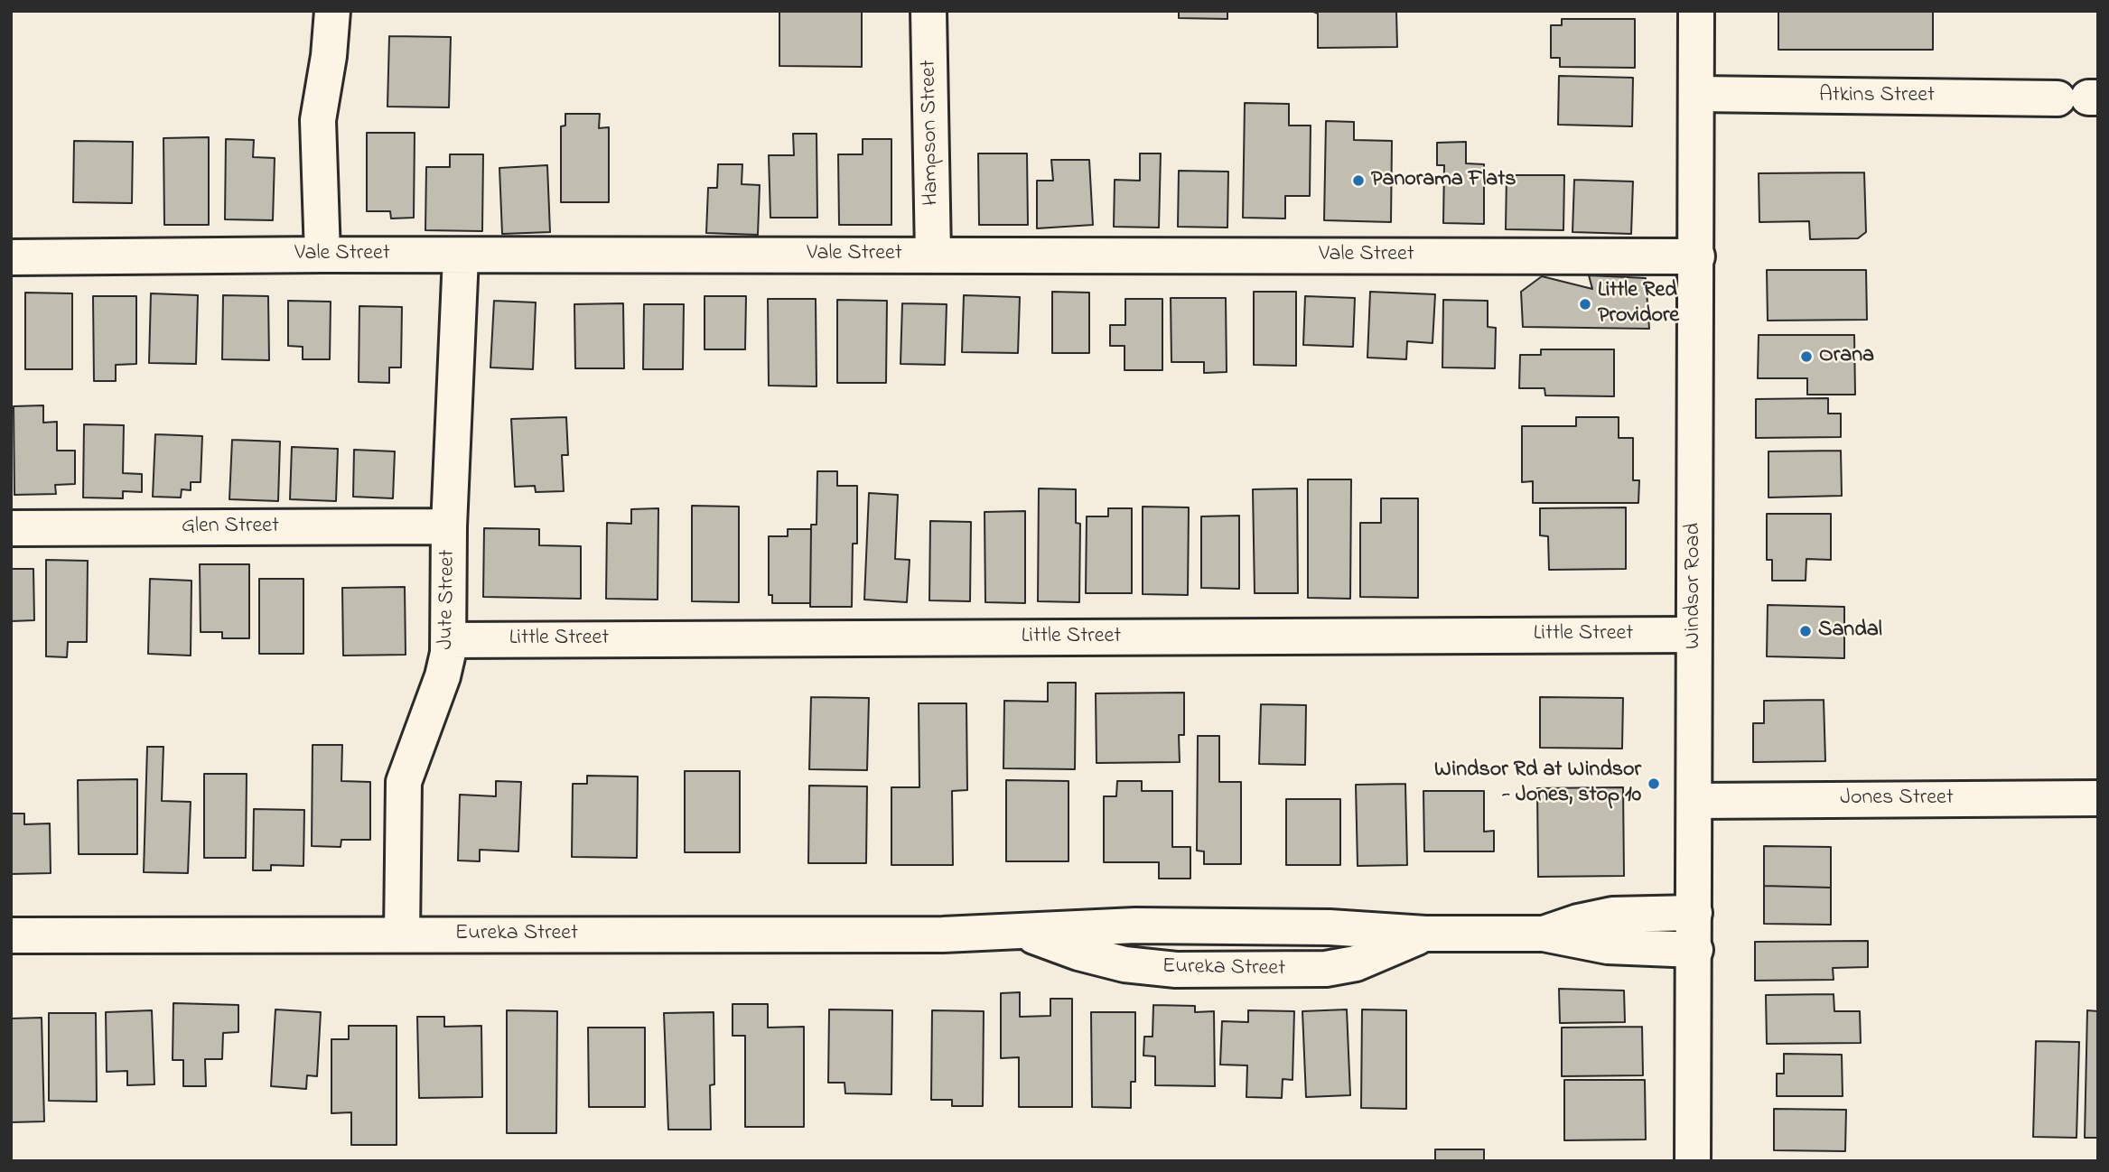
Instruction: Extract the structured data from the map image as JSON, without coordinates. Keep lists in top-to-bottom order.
{
  "streets": {
    "street": [
      "Atkins Street",
      "Hampson Street",
      "Vale Street",
      "Glen Street",
      "Windsor Road",
      "Jute Street",
      "Little Street",
      "Jones Street",
      "Eureka Street"
    ]
  },
  "crossings": [
    ["Atkins Street", "Windsor Road"],
    ["Hampson Street", "Vale Street"],
    ["Vale Street", "Windsor Road"],
    ["Vale Street", "Jute Street"],
    ["Glen Street", "Jute Street"],
    ["Windsor Road", "Little Street"],
    ["Windsor Road", "Jones Street"],
    ["Windsor Road", "Eureka Street"],
    ["Jute Street", "Little Street"],
    ["Jute Street", "Eureka Street"]
  ],
  "places": [
    "Panorama Flats",
    "Little Red Providore",
    "Orana",
    "Sandal",
    "Windsor Rd at Windsor - Jones, stop 10"
  ]
}
